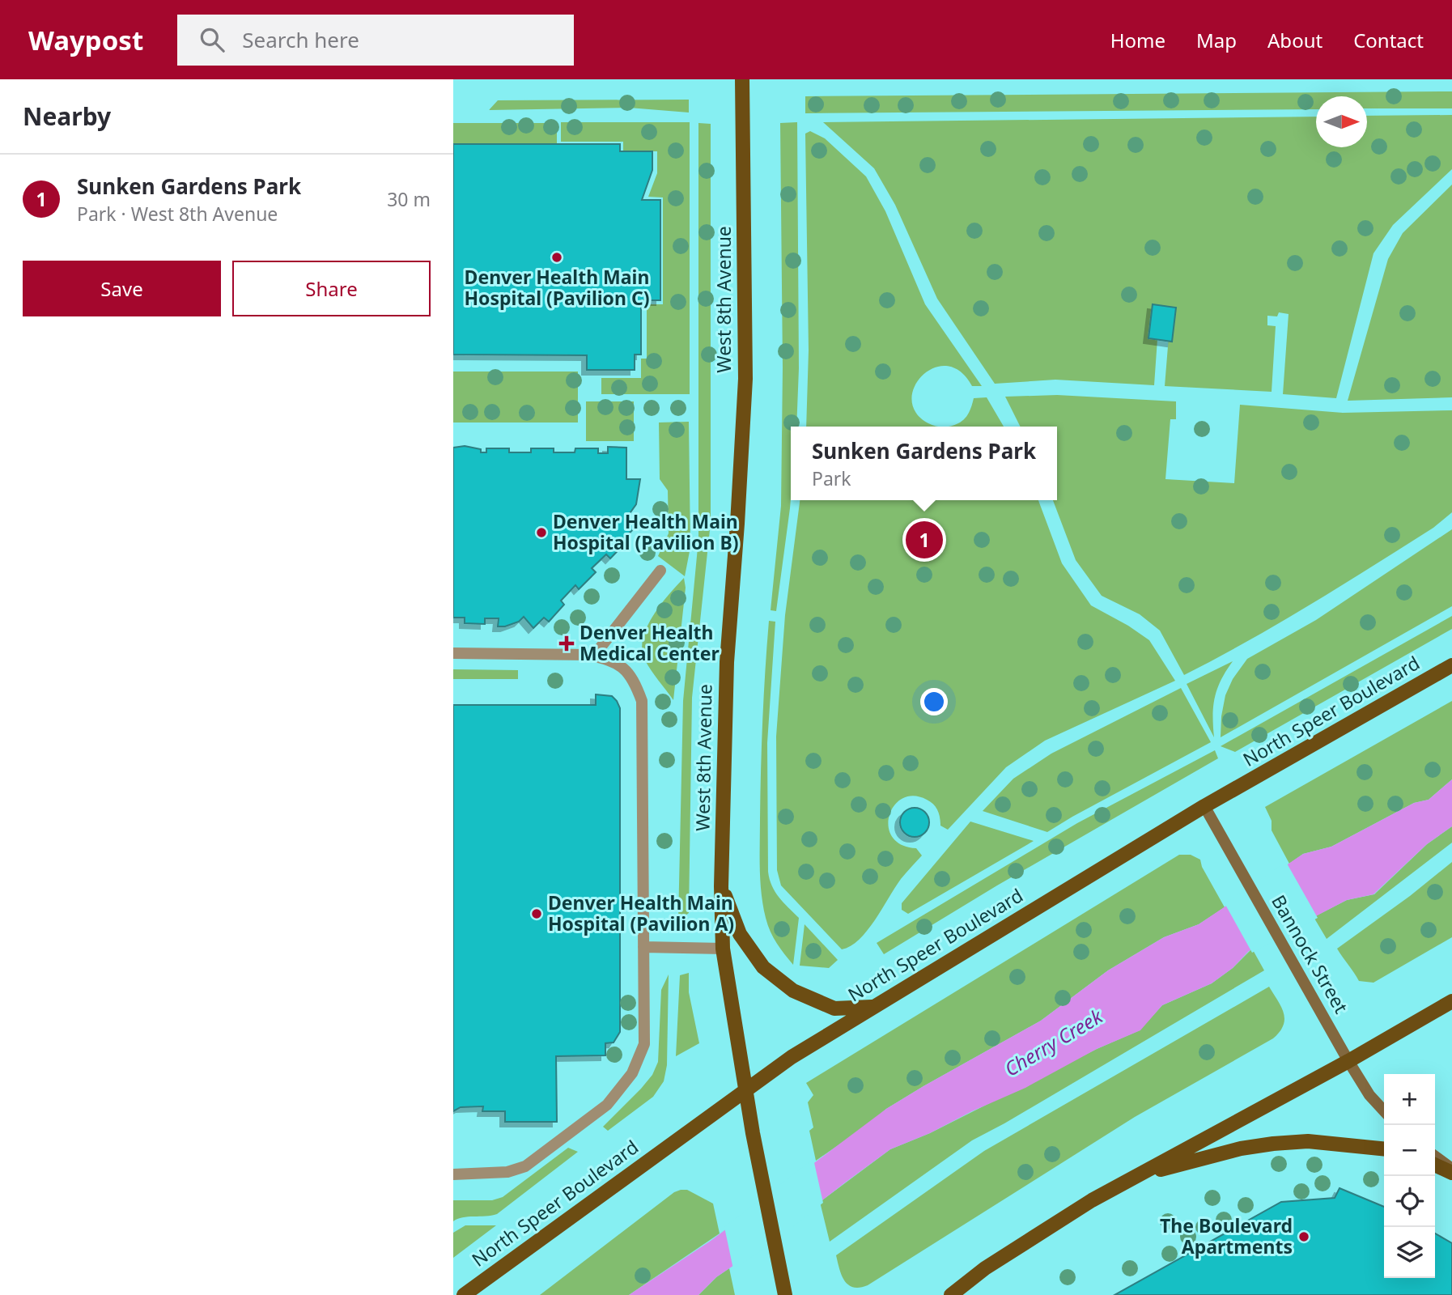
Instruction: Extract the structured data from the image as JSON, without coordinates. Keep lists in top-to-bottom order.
{
  "streets": {
    "main road": ["West 8th Avenue", "North Speer Boulevard"],
    "street": ["Bannock Street"]
  },
  "crossings": [
    ["West 8th Avenue", "North Speer Boulevard"],
    ["North Speer Boulevard", "Bannock Street"]
  ],
  "water": ["Cherry Creek"],
  "places": {
    "other": [
      "Denver Health Main Hospital (Pavilion C)",
      "Denver Health Main Hospital (Pavilion B)",
      "Denver Health Main Hospital (Pavilion A)",
      "The Boulevard Apartments"
    ],
    "health": ["Denver Health Medical Center"]
  },
  "north": "right",
  "page": {
    "header": "Waypost",
    "search": "Search here",
    "nav": [
      "Home",
      "Map",
      "About",
      "Contact"
    ],
    "heading": "Nearby",
    "list": [
      {
        "mark": "1",
        "name": "Sunken Gardens Park",
        "note": "Park · West 8th Avenue",
        "value": "30 m"
      }
    ],
    "buttons": ["Save", "Share"],
    "popup": ["Sunken Gardens Park", "Park"],
    "pins": "1",
    "map_buttons": ["+", "−"]
  }
}
